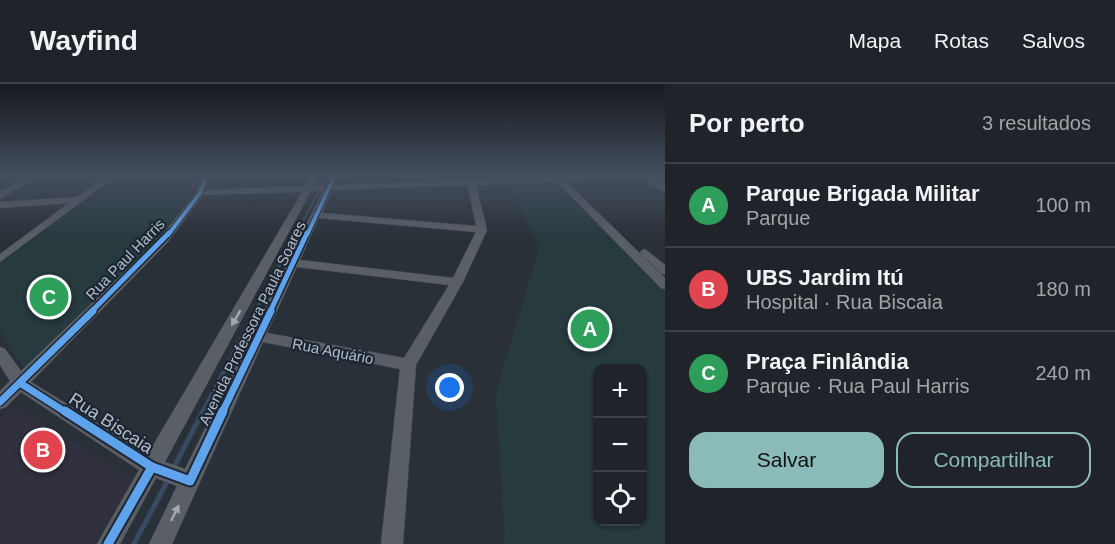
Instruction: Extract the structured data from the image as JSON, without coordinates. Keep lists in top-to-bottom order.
{
  "streets": {
    "street": [
      "Rua Paul Harris",
      "Avenida Professora Paula Soares",
      "Rua Aquário",
      "Rua Biscaia"
    ]
  },
  "crossings": [
    ["Rua Paul Harris", "Rua Biscaia"],
    ["Avenida Professora Paula Soares", "Rua Aquário"],
    ["Avenida Professora Paula Soares", "Rua Biscaia"]
  ],
  "page": {
    "header": "Wayfind",
    "nav": ["Mapa", "Rotas", "Salvos"],
    "heading": ["Por perto", "3 resultados"],
    "list": [
      {
        "mark": "A",
        "name": "Parque Brigada Militar",
        "note": "Parque",
        "value": "100 m"
      },
      {
        "mark": "B",
        "name": "UBS Jardim Itú",
        "note": "Hospital · Rua Biscaia",
        "value": "180 m"
      },
      {
        "mark": "C",
        "name": "Praça Finlândia",
        "note": "Parque · Rua Paul Harris",
        "value": "240 m"
      }
    ],
    "pins": ["C", "A", "B"],
    "map_buttons": ["+", "−"],
    "buttons": ["Salvar", "Compartilhar"]
  }
}
